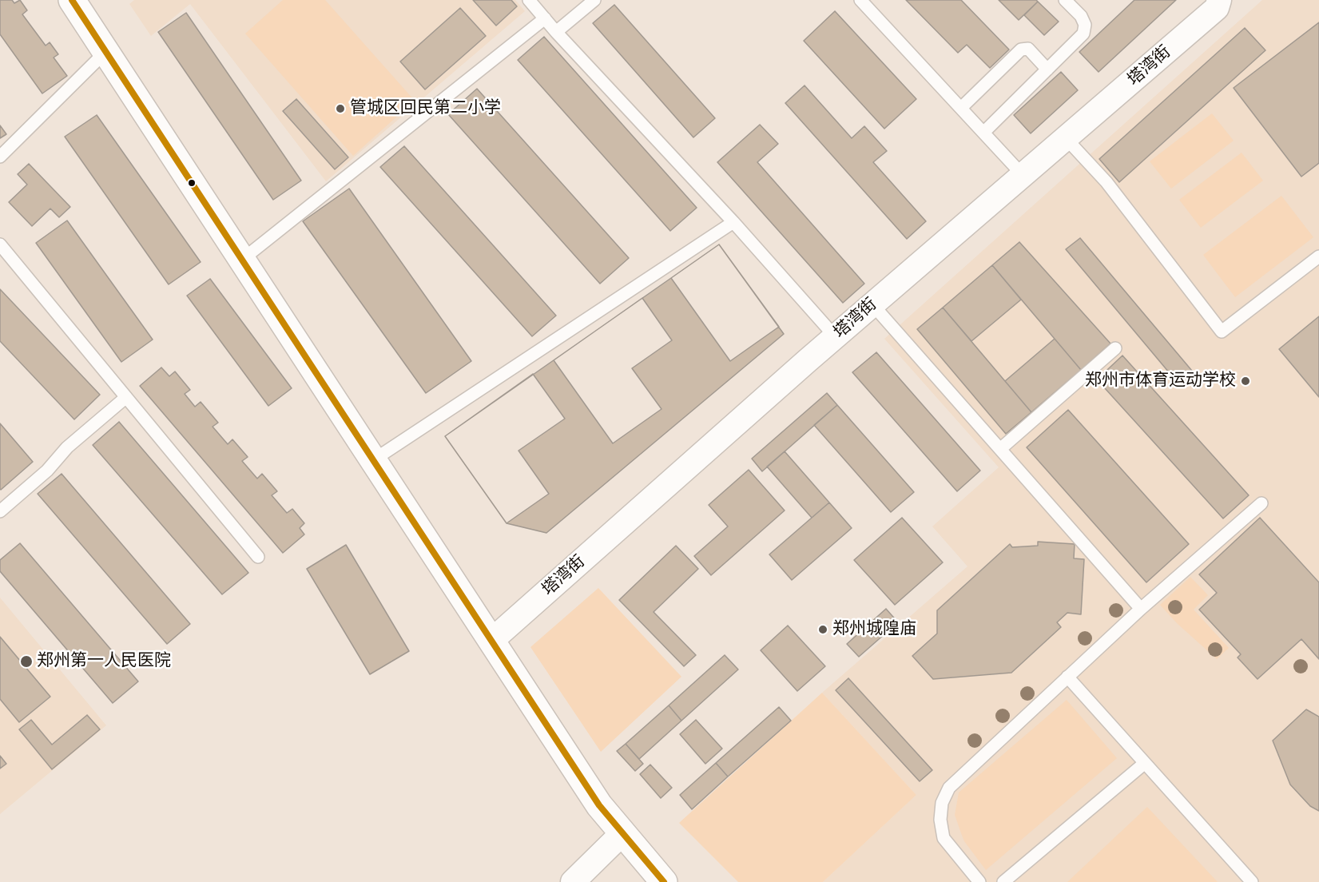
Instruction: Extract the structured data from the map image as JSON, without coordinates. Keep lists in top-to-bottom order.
{
  "streets": {
    "street": ["塔湾街"]
  },
  "places": [
    "管城区回民第二小学",
    "郑州市体育运动学校",
    "郑州城隍庙",
    "郑州第一人民医院"
  ]
}
